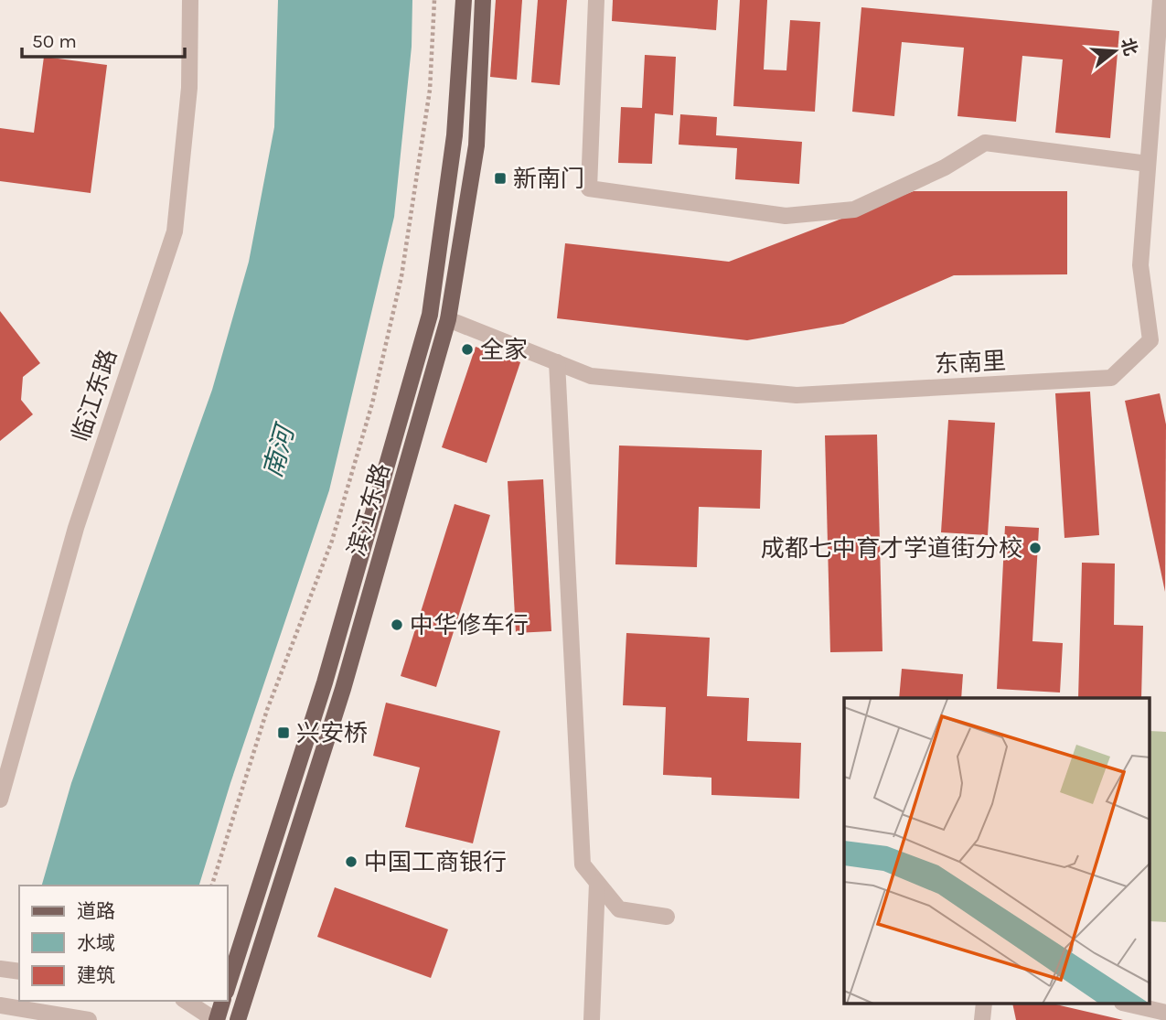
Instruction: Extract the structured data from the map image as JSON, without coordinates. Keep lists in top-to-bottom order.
{
  "streets": {
    "main road": ["滨江东路"],
    "street": ["东南里", "临江东路"]
  },
  "crossings": [
    ["东南里", "滨江东路"]
  ],
  "water": ["南河"],
  "places": {
    "transit": ["新南门", "兴安桥"],
    "other": [
      "全家",
      "成都七中育才学道街分校",
      "中华修车行",
      "中国工商银行"
    ]
  },
  "legend": ["道路", "水域", "建筑"],
  "scale_bar": "50 m",
  "north": "right"
}
